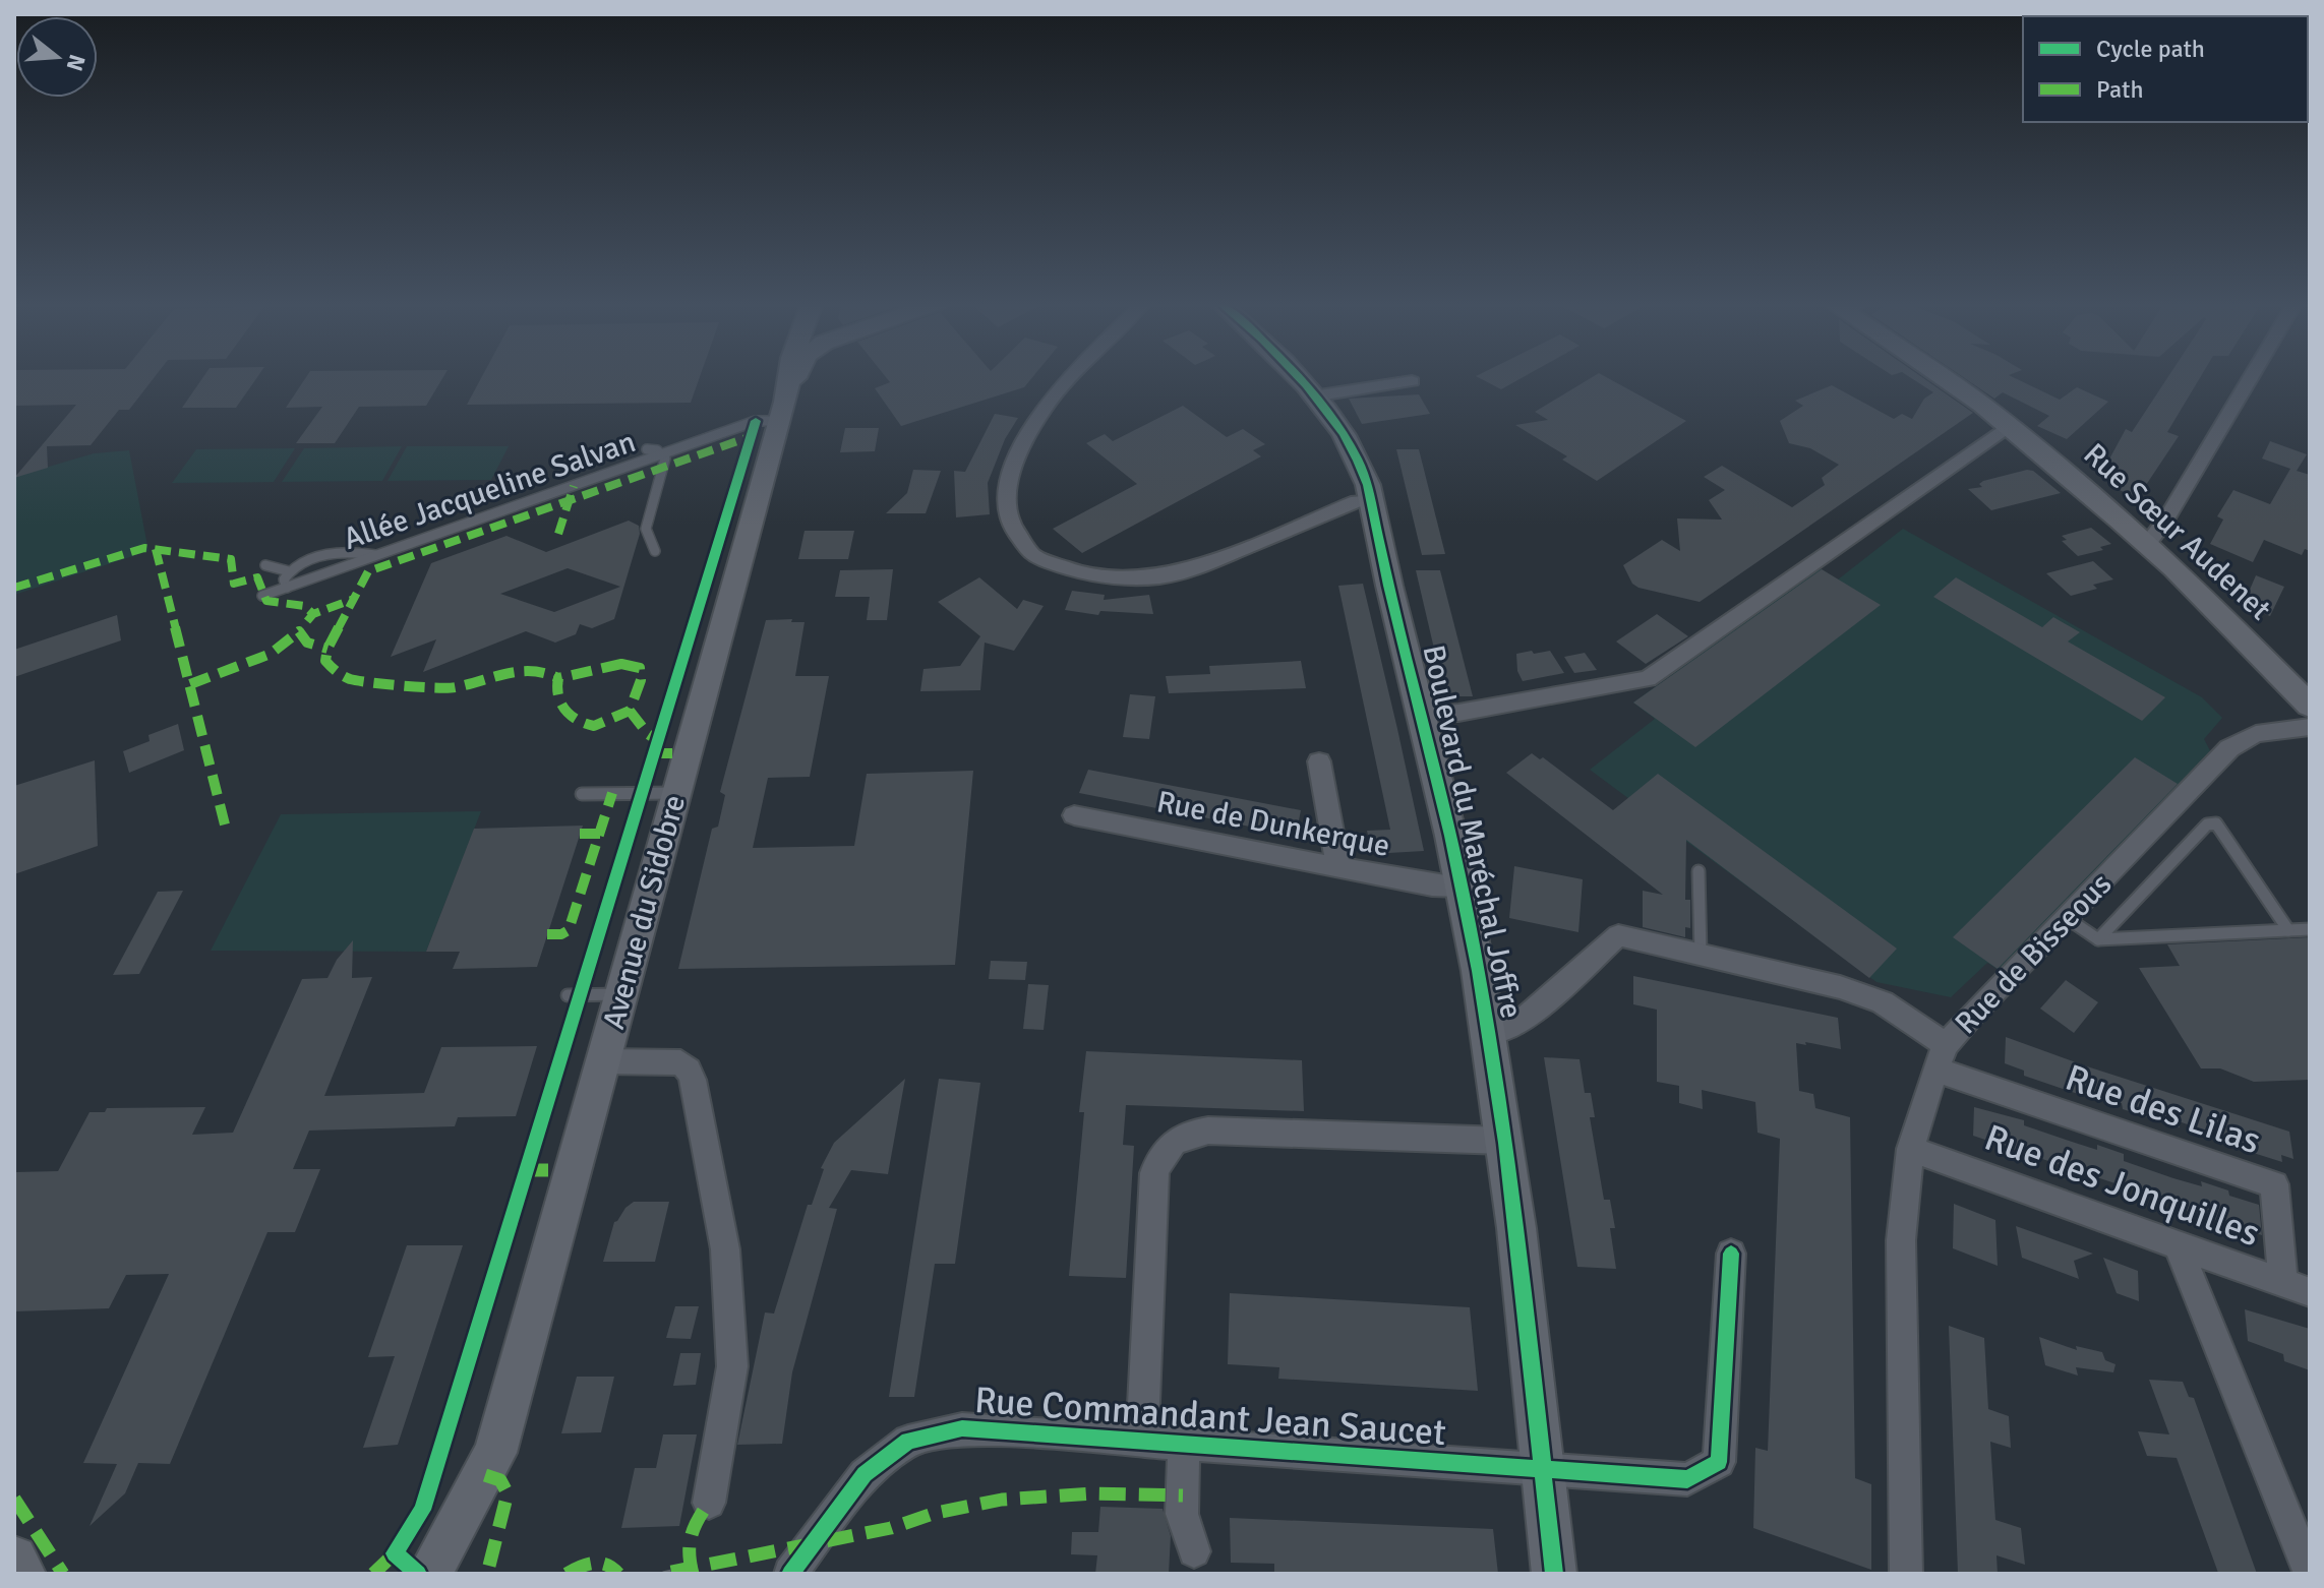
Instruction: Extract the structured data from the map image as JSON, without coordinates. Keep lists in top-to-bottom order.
{
  "streets": {
    "street": [
      "Rue Sœur Audenet",
      "Rue de Dunkerque",
      "Boulevard du Maréchal Joffre",
      "Avenue du Sidobre",
      "Rue de Bisseous",
      "Rue des Lilas",
      "Rue des Jonquilles",
      "Rue Commandant Jean Saucet"
    ],
    "lane": ["Allée Jacqueline Salvan"]
  },
  "crossings": [
    ["Allée Jacqueline Salvan", "Avenue du Sidobre"],
    ["Rue de Dunkerque", "Boulevard du Maréchal Joffre"],
    ["Boulevard du Maréchal Joffre", "Rue Commandant Jean Saucet"],
    ["Rue de Bisseous", "Rue des Lilas"],
    ["Rue de Bisseous", "Rue des Jonquilles"],
    ["Rue des Lilas", "Rue des Jonquilles"]
  ],
  "legend": ["Cycle path", "Path"],
  "north": "right"
}
